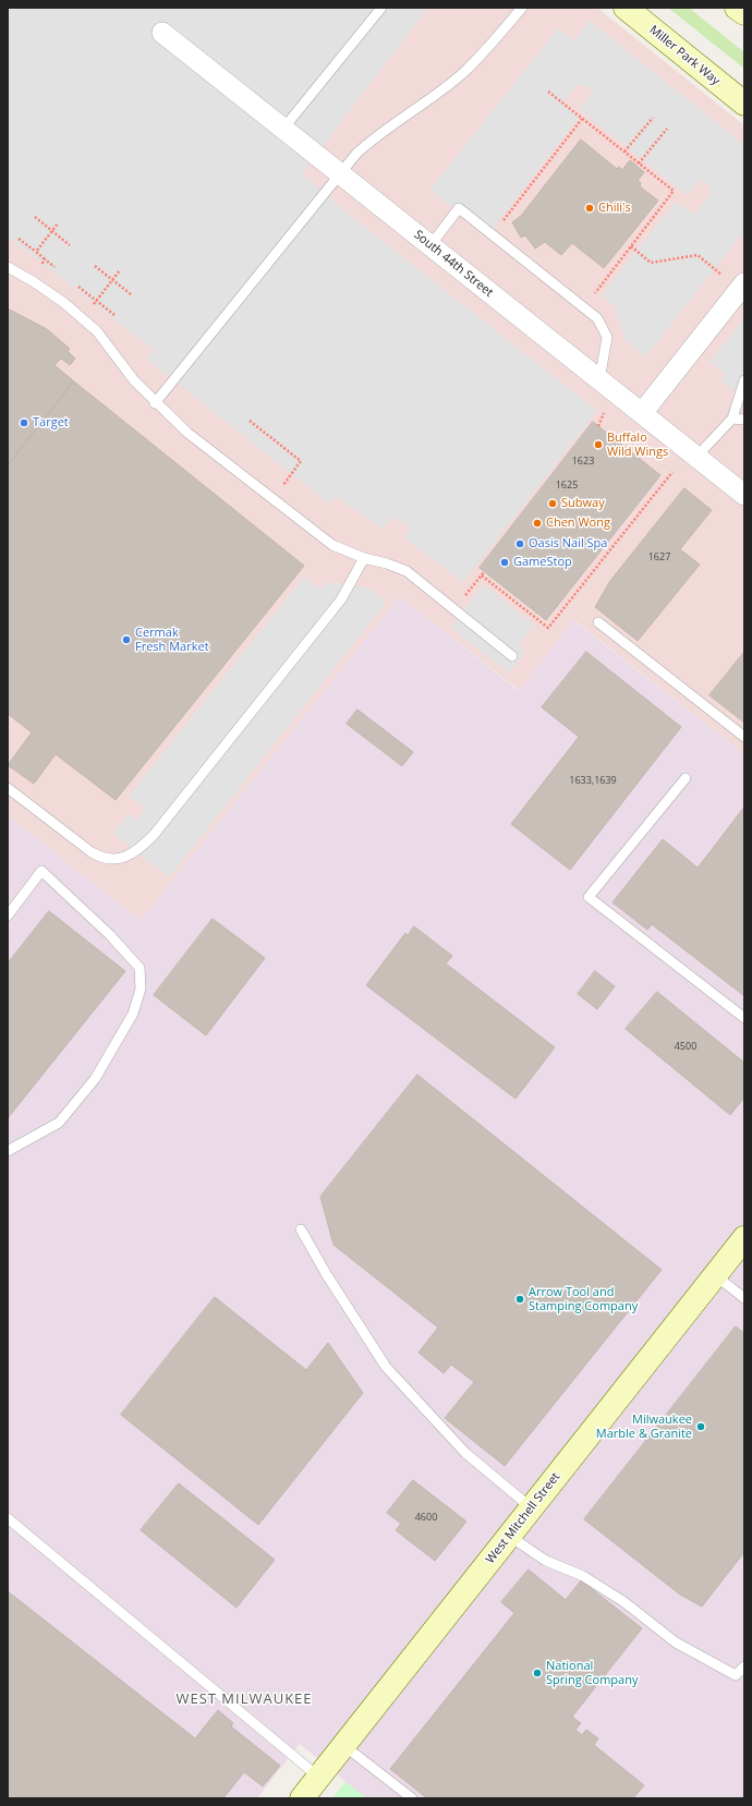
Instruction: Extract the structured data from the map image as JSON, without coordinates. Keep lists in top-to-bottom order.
{
  "streets": {
    "street": ["Miller Park Way", "South 44th Street", "West Mitchell Street"]
  },
  "districts": ["WEST MILWAUKEE"],
  "places": [
    "Chili's",
    "Target",
    "Buffalo Wild Wings",
    "Subway",
    "Chen Wong",
    "Oasis Nail Spa",
    "GameStop",
    "Cermak Fresh Market",
    "Arrow Tool and Stamping Company",
    "Milwaukee Marble & Granite",
    "National Spring Company"
  ],
  "house_numbers": [
    "1623",
    "1625",
    "1627",
    "1633,1639",
    "4500",
    "4600"
  ]
}
